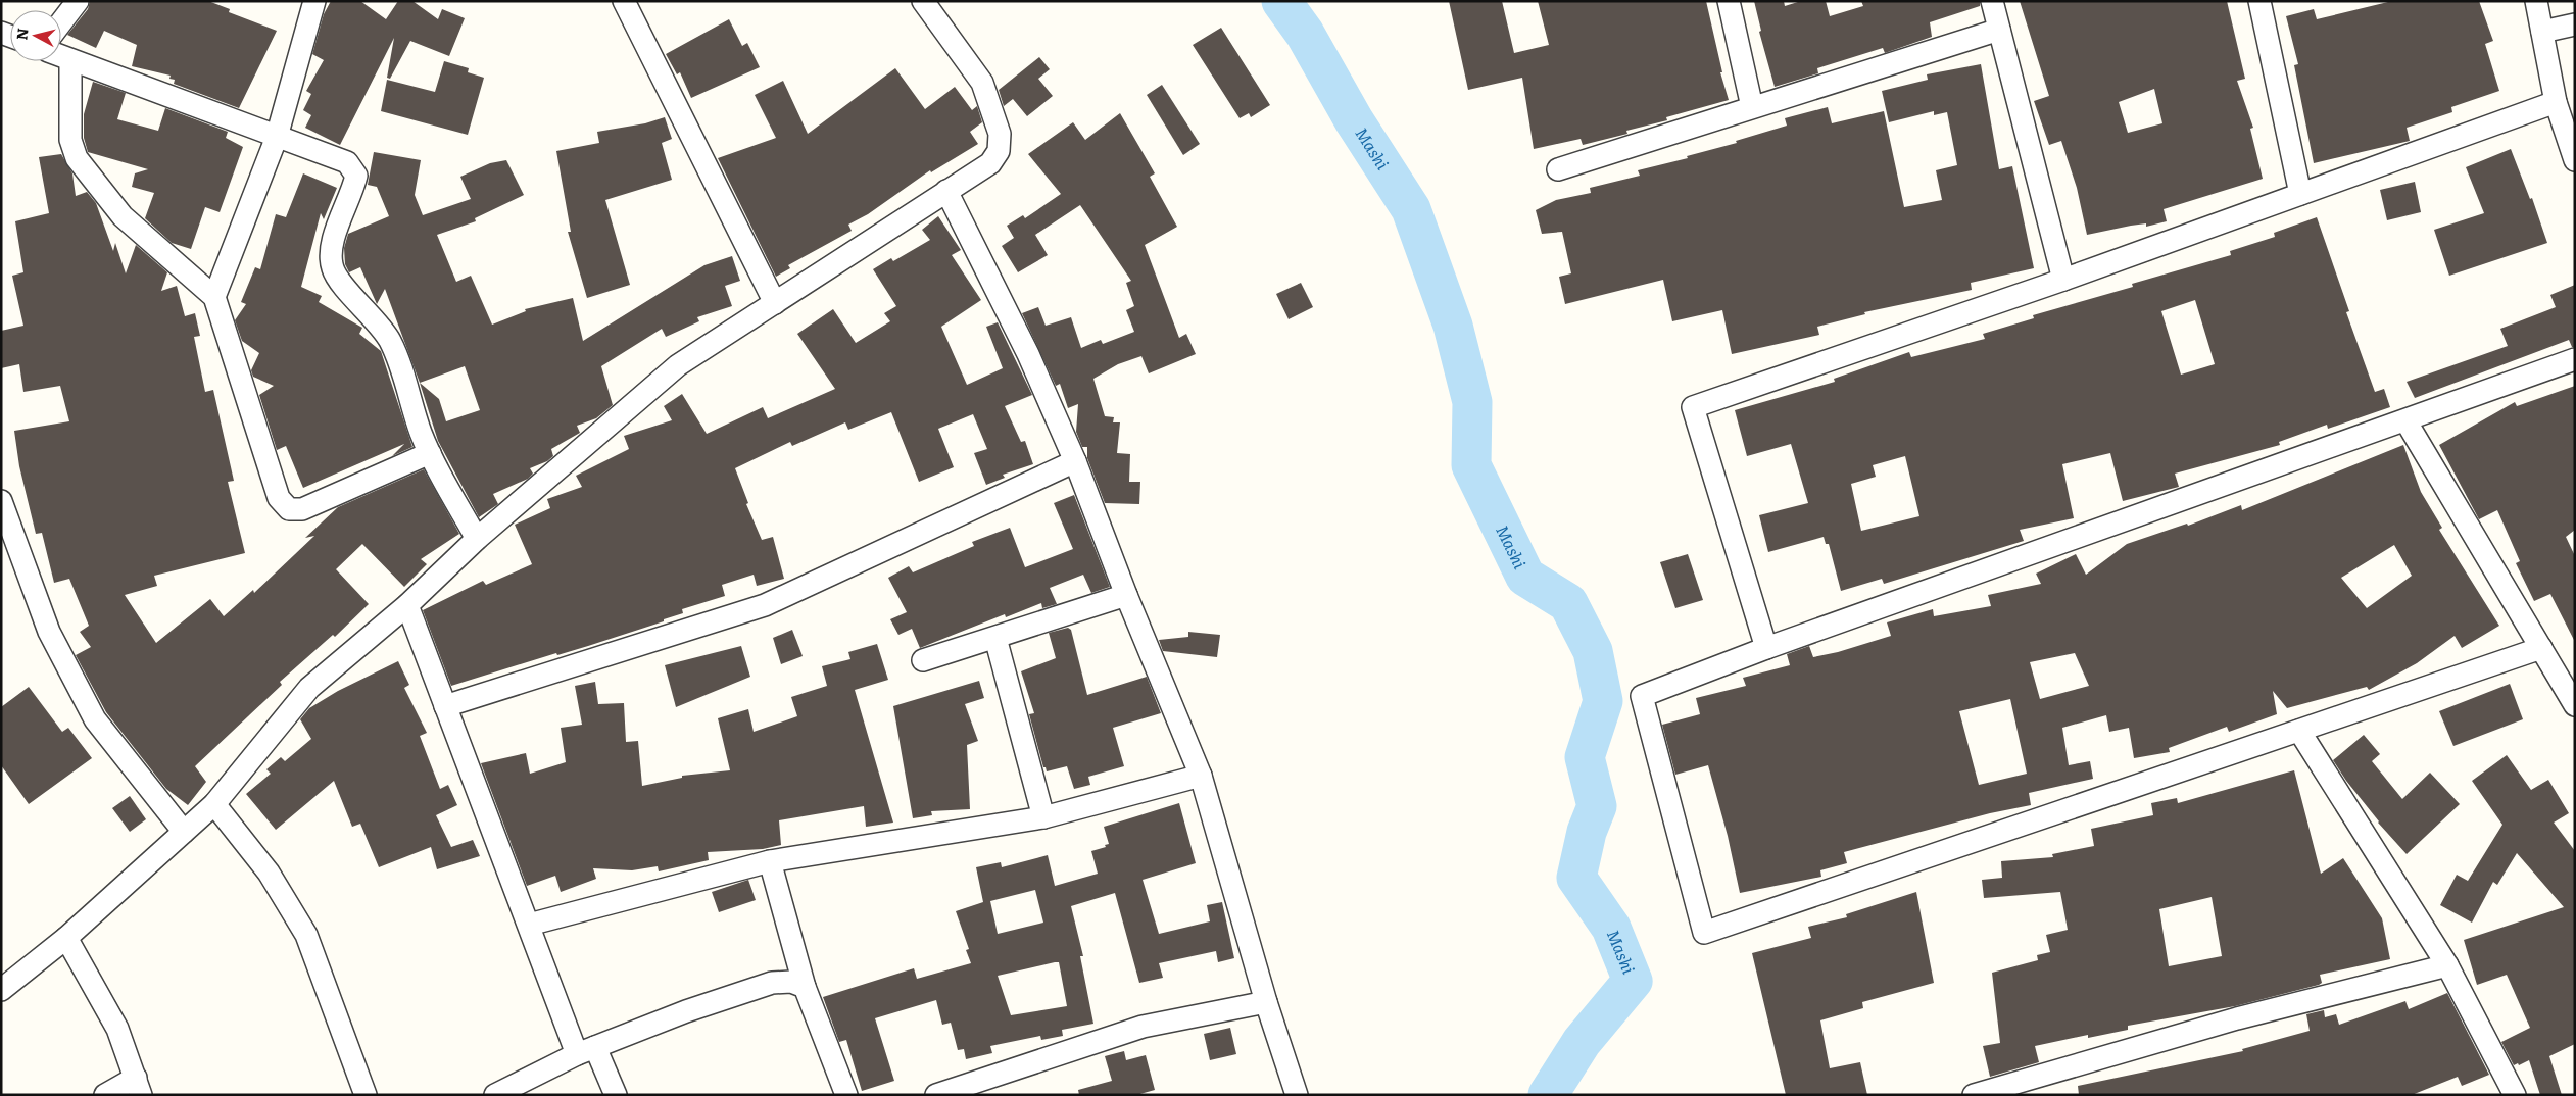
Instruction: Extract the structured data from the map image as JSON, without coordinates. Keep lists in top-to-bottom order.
{
  "water": ["Mashi"],
  "north": "left"
}
